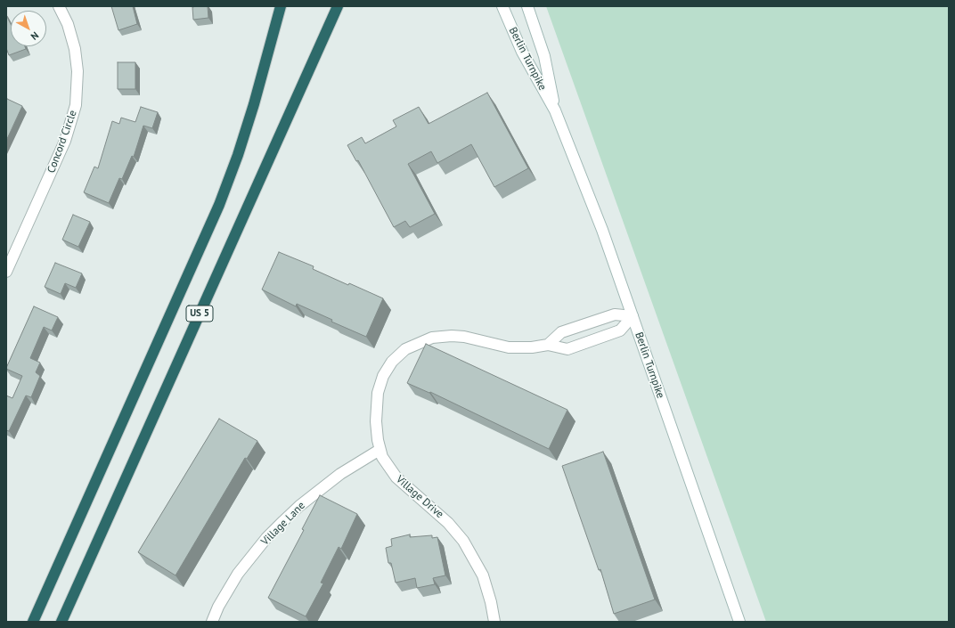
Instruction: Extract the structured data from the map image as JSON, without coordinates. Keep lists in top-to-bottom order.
{
  "streets": {
    "highway": ["US 5"],
    "street": [
      "Berlin Turnpike",
      "Concord Circle",
      "Village Drive",
      "Village Lane"
    ]
  },
  "crossings": [
    ["Berlin Turnpike", "Village Drive"],
    ["Village Drive", "Village Lane"]
  ],
  "north": "bottom right"
}
